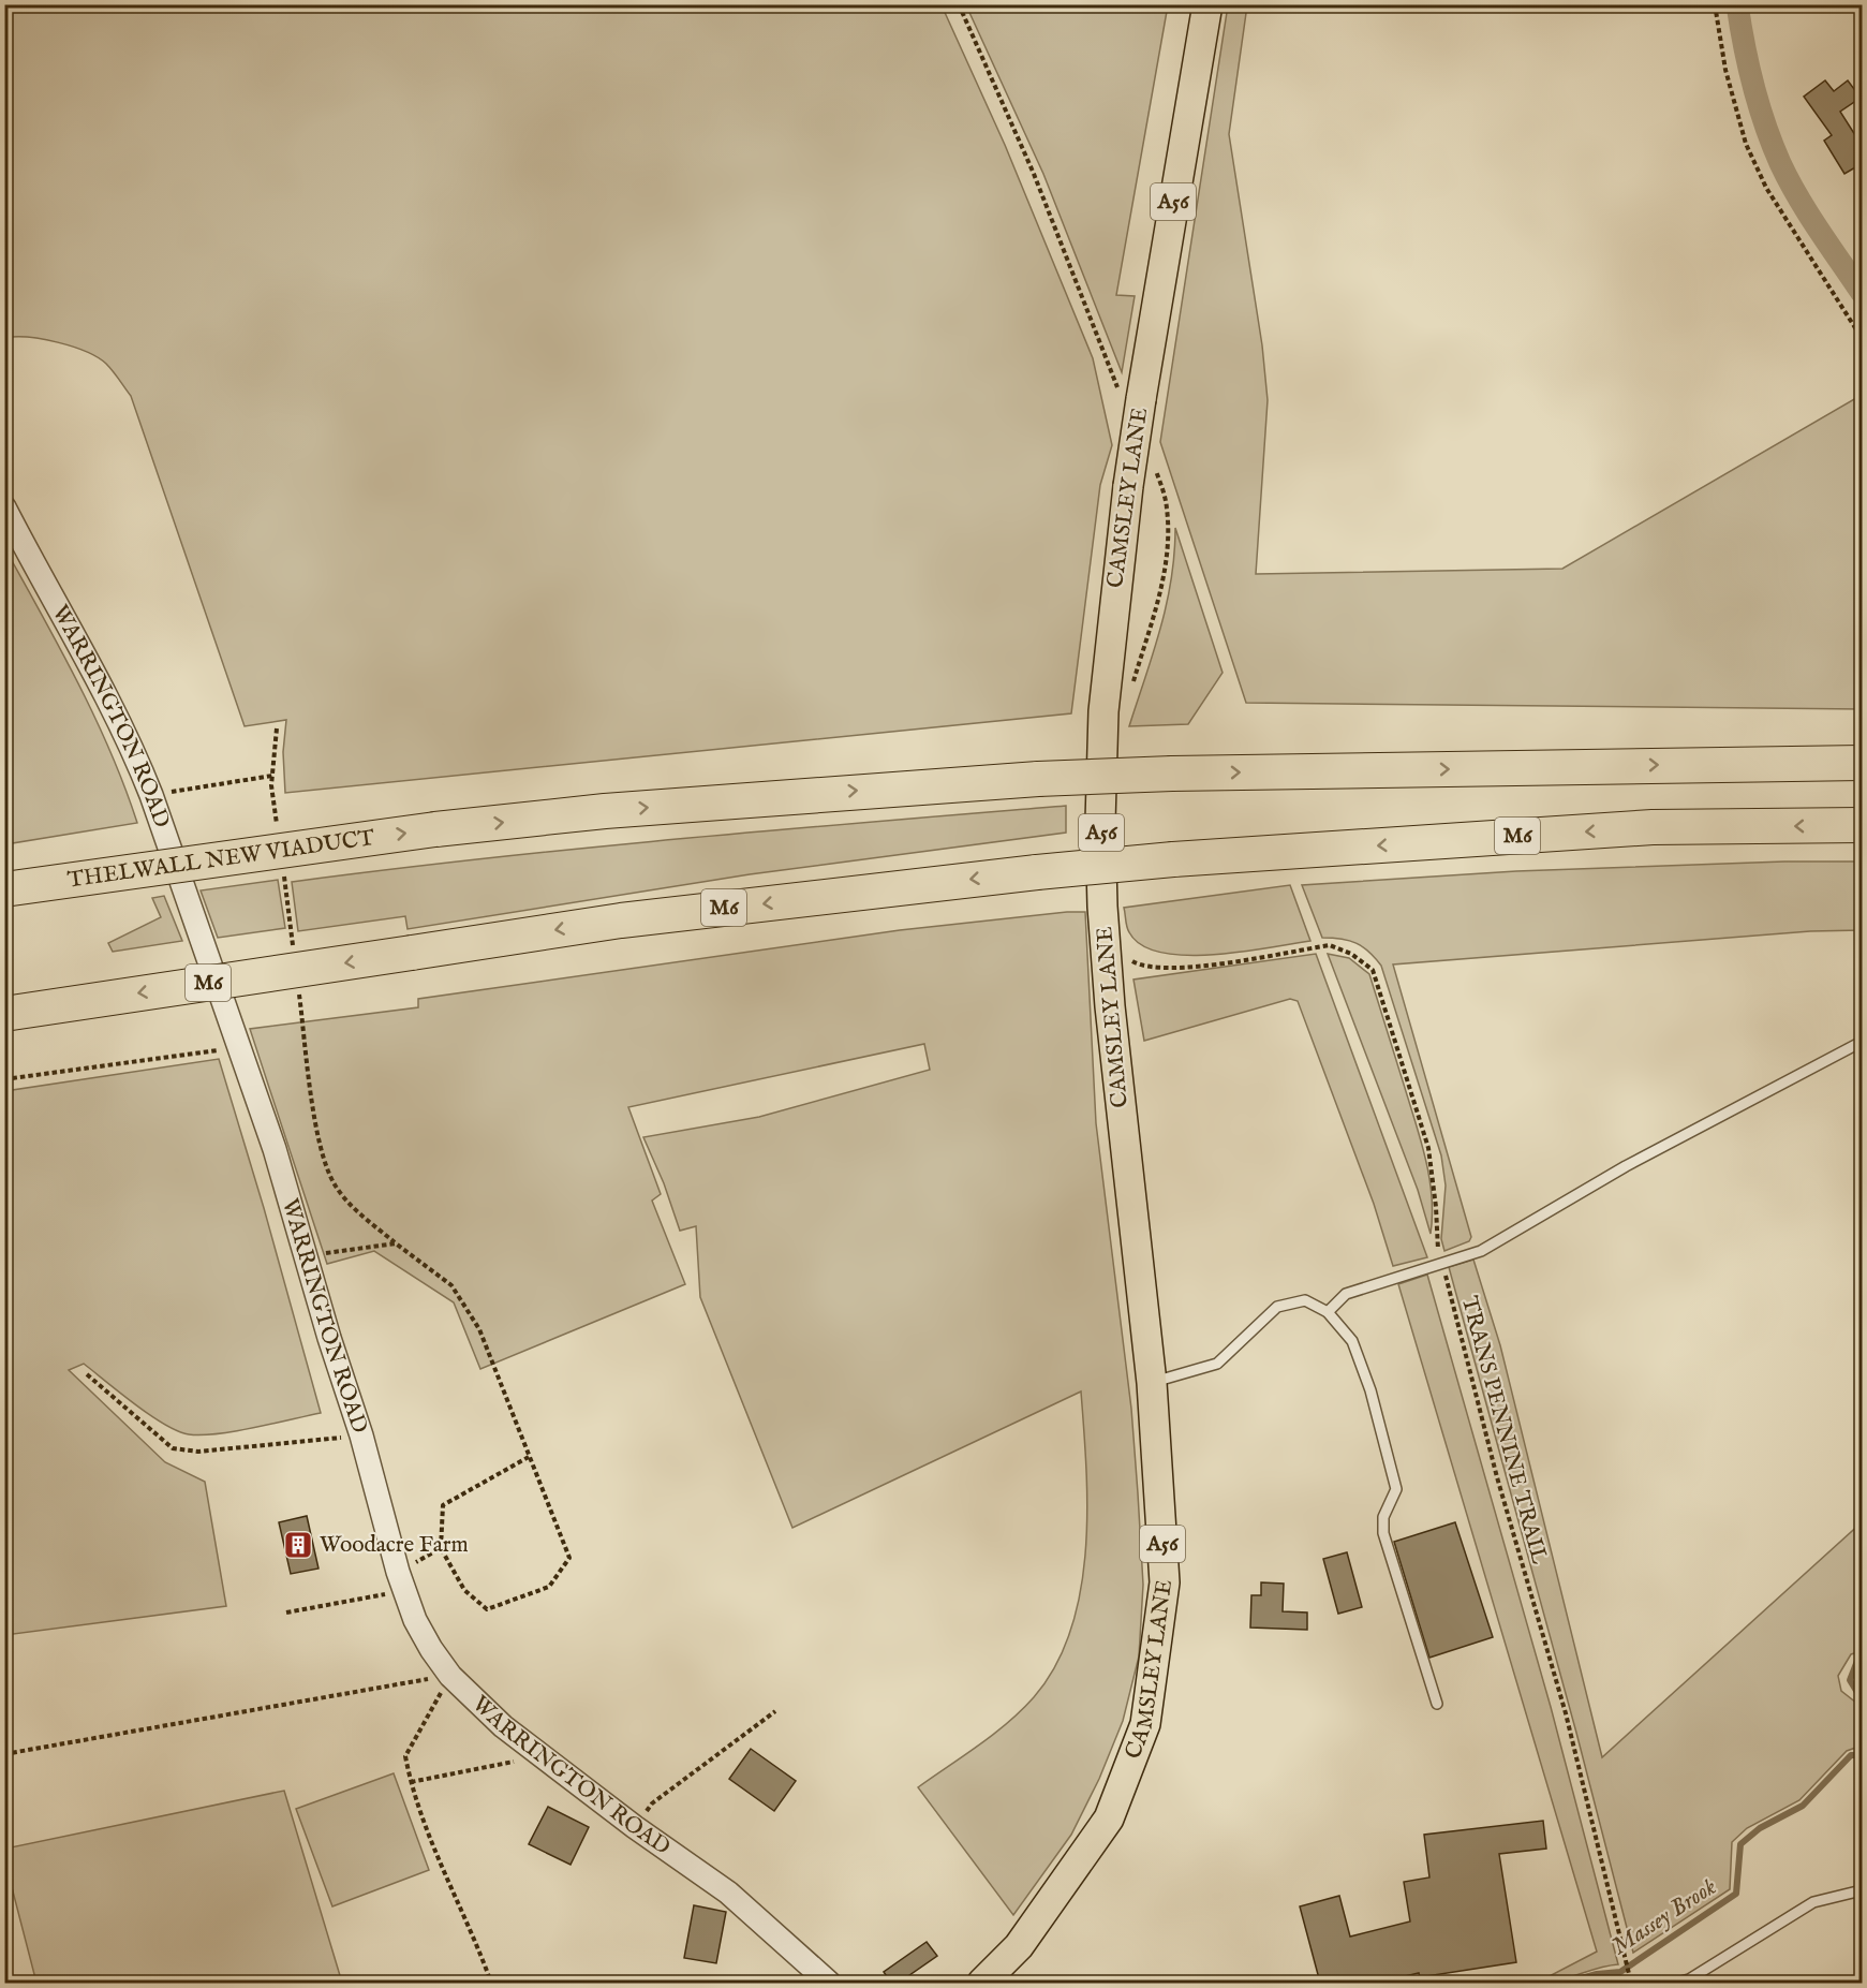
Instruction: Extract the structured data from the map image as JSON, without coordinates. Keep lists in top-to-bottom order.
{
  "streets": {
    "highway": ["M6", "THELWALL NEW VIADUCT"],
    "main road": ["A56", "CAMSLEY LANE"],
    "street": ["WARRINGTON ROAD"],
    "path": ["TRANS PENNINE TRAIL"]
  },
  "water": ["Massey Brook"],
  "places": {
    "building": ["Woodacre Farm"]
  }
}
